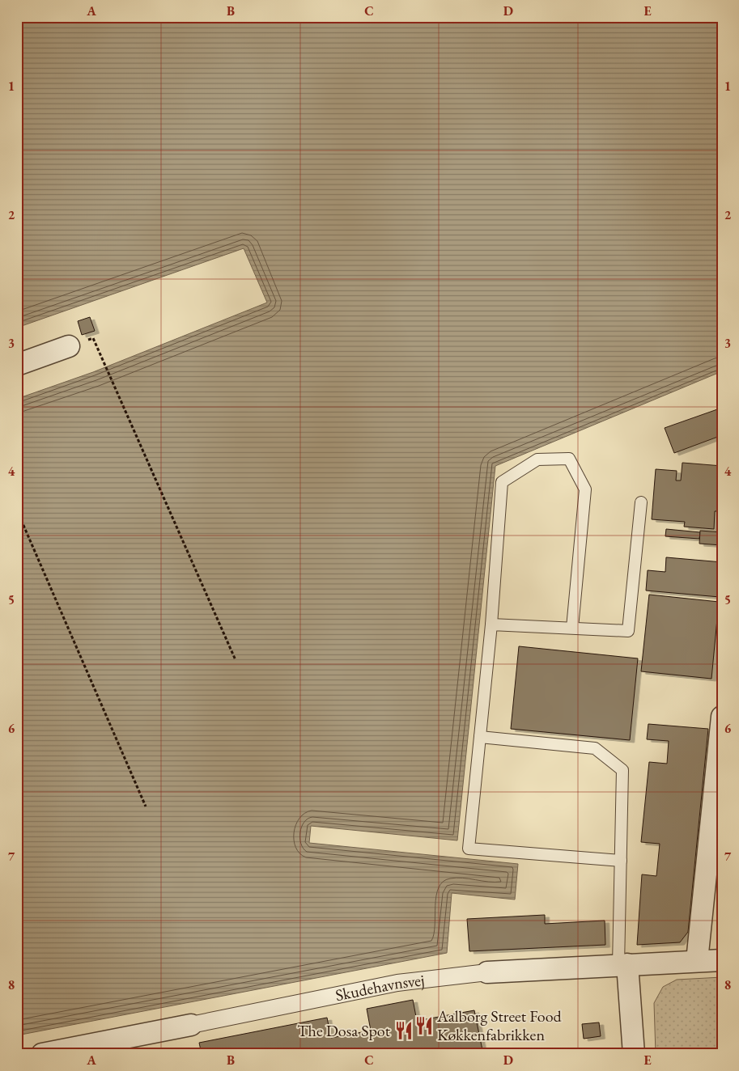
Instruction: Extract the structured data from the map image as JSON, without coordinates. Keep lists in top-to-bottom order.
{
  "streets": {
    "street": ["Skudehavnsvej"]
  },
  "places": {
    "restaurant": ["Aalborg Street Food Køkkenfabrikken", "The Dosa Spot"]
  },
  "grid": {
    "columns": [
      "A",
      "B",
      "C",
      "D",
      "E"
    ],
    "rows": [
      "1",
      "2",
      "3",
      "4",
      "5",
      "6",
      "7",
      "8"
    ]
  }
}
